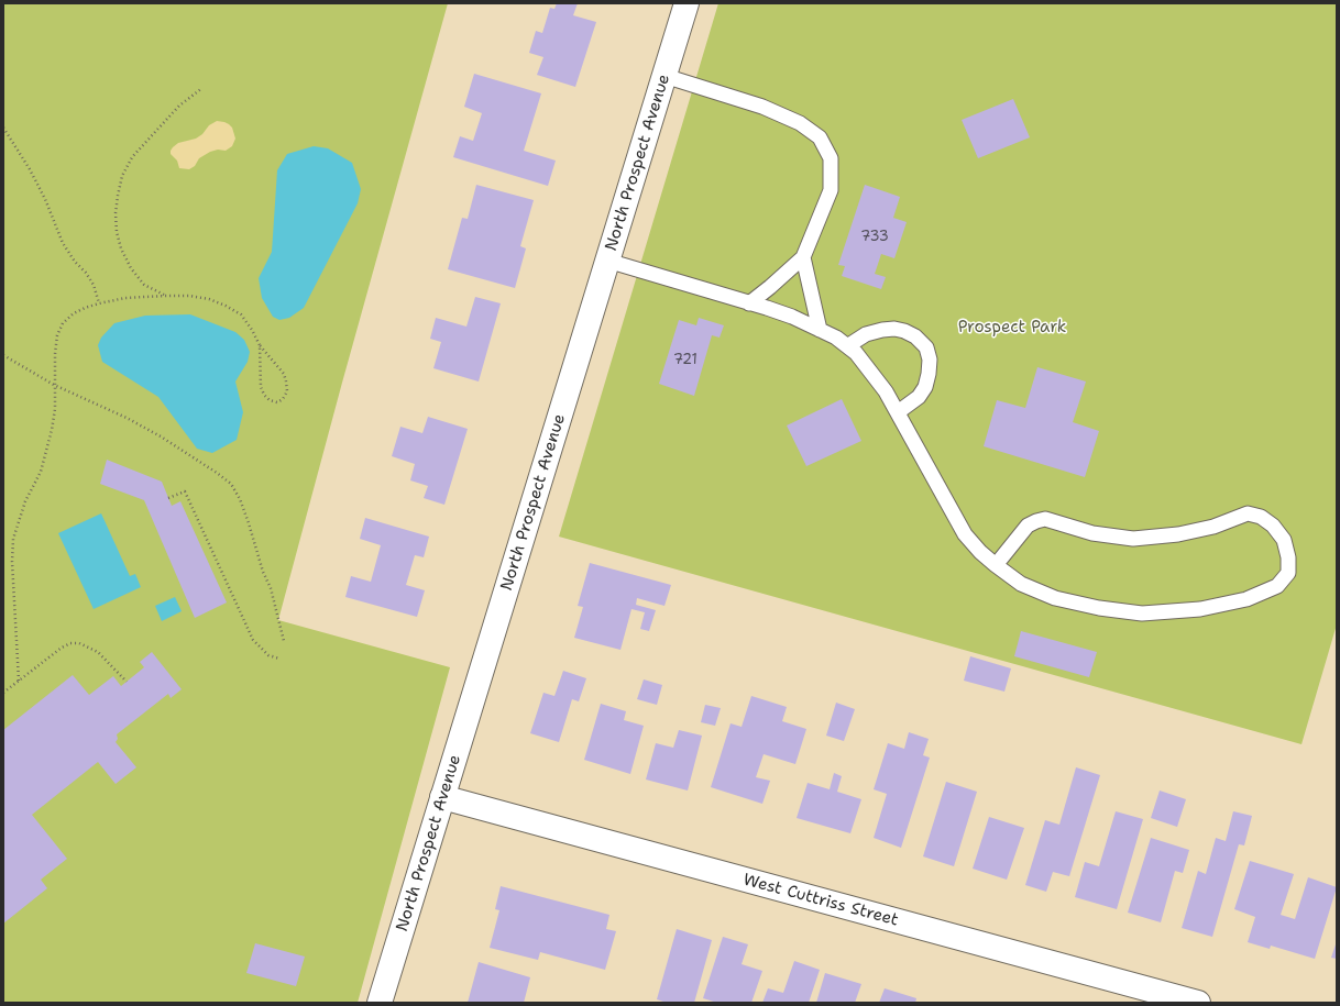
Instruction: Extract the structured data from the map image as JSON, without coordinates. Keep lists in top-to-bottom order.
{
  "streets": {
    "street": ["North Prospect Avenue", "West Cuttriss Street"]
  },
  "crossings": [
    ["North Prospect Avenue", "West Cuttriss Street"]
  ],
  "parks": ["Prospect Park"],
  "house_numbers": ["733", "721"]
}
